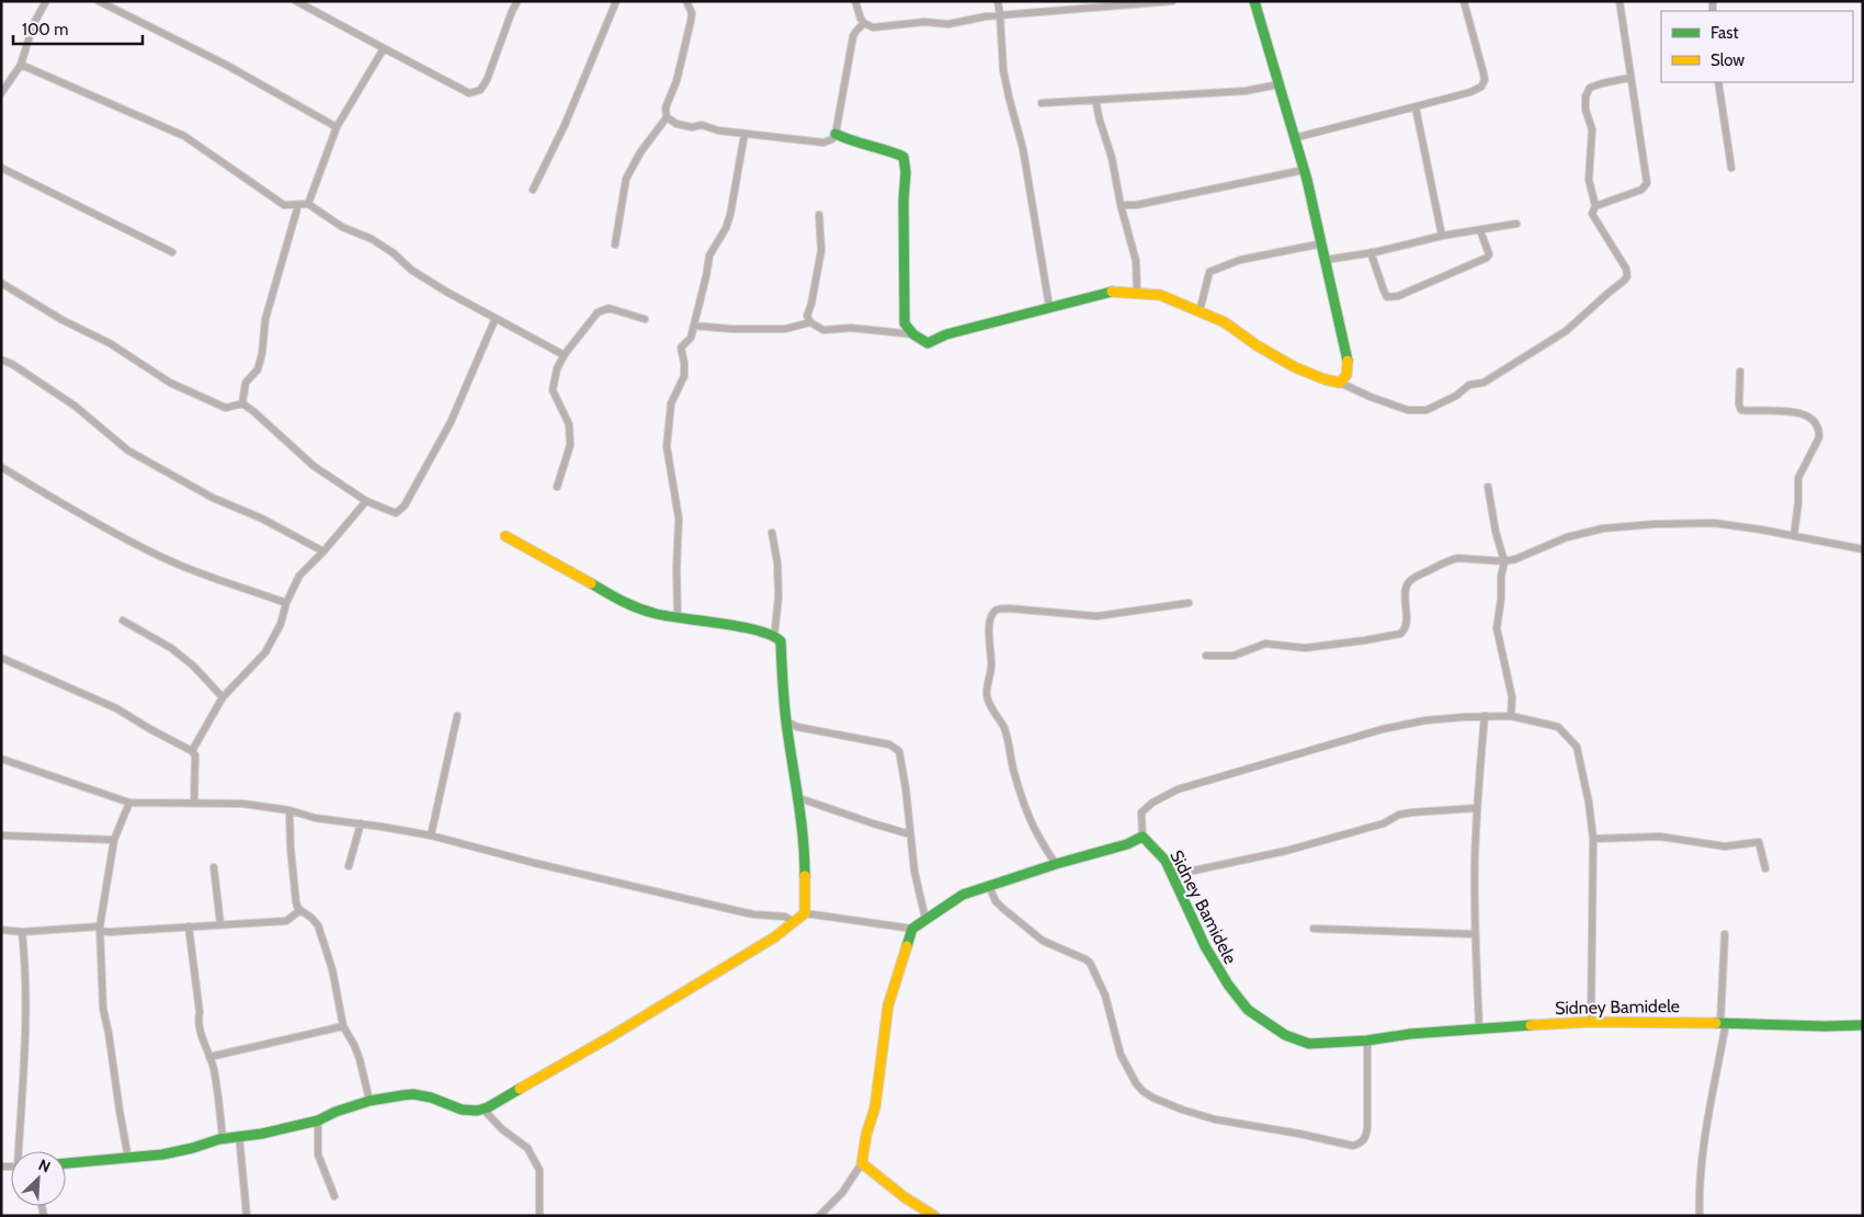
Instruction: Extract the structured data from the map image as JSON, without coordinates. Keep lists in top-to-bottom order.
{
  "streets": {
    "street": ["Sidney Bamidele"]
  },
  "legend": ["Fast", "Slow"],
  "scale_bar": "100 m",
  "north": "top right"
}
